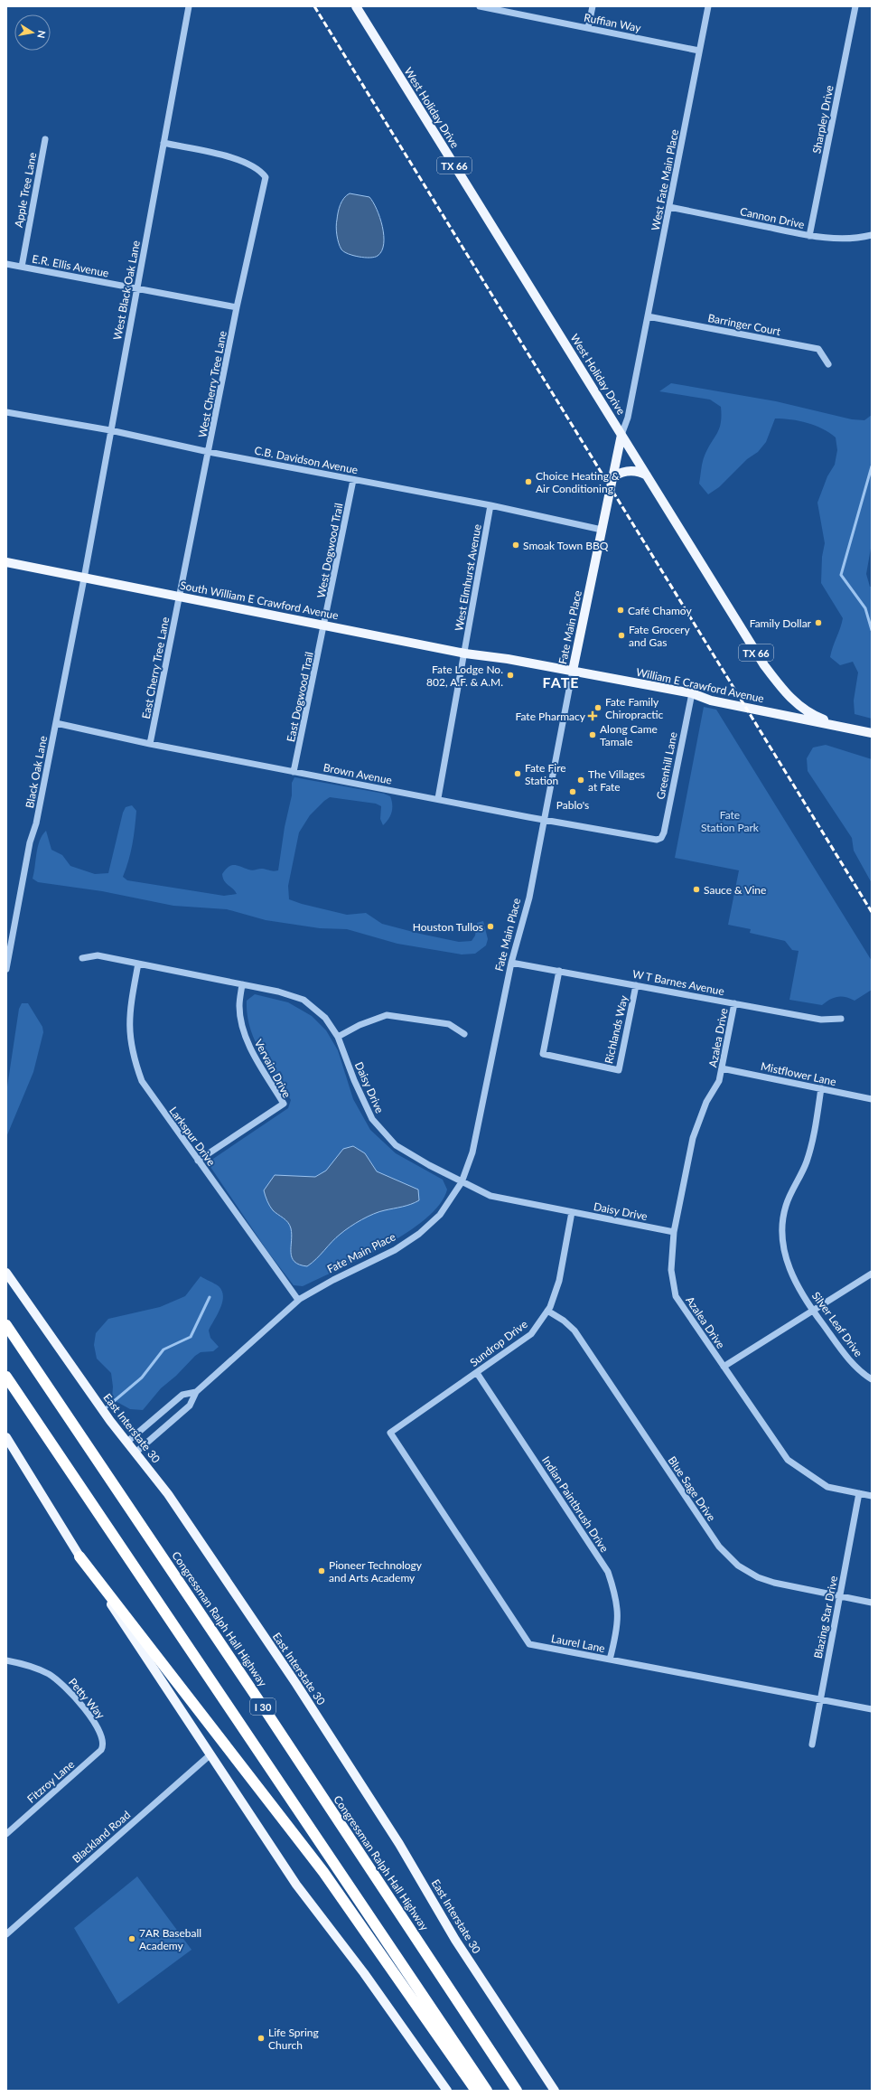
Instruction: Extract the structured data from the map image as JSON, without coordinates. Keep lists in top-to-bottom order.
{
  "streets": {
    "highway": ["Congressman Ralph Hall Highway", "I 30"],
    "main road": [
      "West Holiday Drive",
      "TX 66",
      "South William E Crawford Avenue",
      "Fate Main Place",
      "William E Crawford Avenue",
      "East Interstate 30"
    ],
    "street": [
      "Ruffian Way",
      "Sharpley Drive",
      "West Fate Main Place",
      "Apple Tree Lane",
      "Cannon Drive",
      "E.R. Ellis Avenue",
      "West Black Oak Lane",
      "Barringer Court",
      "West Cherry Tree Lane",
      "C.B. Davidson Avenue",
      "West Dogwood Trail",
      "West Elmhurst Avenue",
      "East Cherry Tree Lane",
      "East Dogwood Trail",
      "Greenhill Lane",
      "Black Oak Lane",
      "Brown Avenue",
      "W T Barnes Avenue",
      "Richlands Way",
      "Azalea Drive",
      "Vervain Drive",
      "Mistflower Lane",
      "Daisy Drive",
      "Larkspur Drive",
      "Silver Leaf Drive",
      "Sundrop Drive",
      "Blue Sage Drive",
      "Indian Paintbrush Drive",
      "Blazing Star Drive",
      "Laurel Lane",
      "Petty Way",
      "Fitzroy Lane",
      "Blackland Road"
    ]
  },
  "crossings": [
    ["Ruffian Way", "West Fate Main Place"],
    ["West Holiday Drive", "TX 66"],
    ["West Holiday Drive", "Fate Main Place"],
    ["West Holiday Drive", "William E Crawford Avenue"],
    ["Sharpley Drive", "Cannon Drive"],
    ["TX 66", "William E Crawford Avenue"],
    ["West Fate Main Place", "Cannon Drive"],
    ["West Fate Main Place", "Barringer Court"],
    ["West Fate Main Place", "Fate Main Place"],
    ["Apple Tree Lane", "E.R. Ellis Avenue"],
    ["E.R. Ellis Avenue", "West Black Oak Lane"],
    ["E.R. Ellis Avenue", "West Cherry Tree Lane"],
    ["West Black Oak Lane", "West Cherry Tree Lane"],
    ["West Black Oak Lane", "C.B. Davidson Avenue"],
    ["West Black Oak Lane", "South William E Crawford Avenue"],
    ["West Black Oak Lane", "Black Oak Lane"],
    ["West Cherry Tree Lane", "C.B. Davidson Avenue"],
    ["West Cherry Tree Lane", "South William E Crawford Avenue"],
    ["West Cherry Tree Lane", "East Cherry Tree Lane"],
    ["C.B. Davidson Avenue", "West Dogwood Trail"],
    ["C.B. Davidson Avenue", "West Elmhurst Avenue"],
    ["C.B. Davidson Avenue", "Fate Main Place"],
    ["West Dogwood Trail", "South William E Crawford Avenue"],
    ["West Dogwood Trail", "East Dogwood Trail"],
    ["West Elmhurst Avenue", "South William E Crawford Avenue"],
    ["West Elmhurst Avenue", "Brown Avenue"],
    ["South William E Crawford Avenue", "East Cherry Tree Lane"],
    ["South William E Crawford Avenue", "William E Crawford Avenue"],
    ["South William E Crawford Avenue", "East Dogwood Trail"],
    ["South William E Crawford Avenue", "Black Oak Lane"],
    ["Fate Main Place", "William E Crawford Avenue"],
    ["Fate Main Place", "Brown Avenue"],
    ["Fate Main Place", "W T Barnes Avenue"],
    ["Fate Main Place", "Daisy Drive"],
    ["Fate Main Place", "Larkspur Drive"],
    ["Fate Main Place", "East Interstate 30"],
    ["East Cherry Tree Lane", "Brown Avenue"],
    ["William E Crawford Avenue", "Greenhill Lane"],
    ["East Dogwood Trail", "Brown Avenue"],
    ["Greenhill Lane", "Brown Avenue"],
    ["Black Oak Lane", "Brown Avenue"],
    ["W T Barnes Avenue", "Richlands Way"],
    ["W T Barnes Avenue", "Azalea Drive"],
    ["Azalea Drive", "Mistflower Lane"],
    ["Azalea Drive", "Daisy Drive"],
    ["Azalea Drive", "Blazing Star Drive"],
    ["Vervain Drive", "Daisy Drive"],
    ["Vervain Drive", "Larkspur Drive"],
    ["Mistflower Lane", "Silver Leaf Drive"],
    ["Daisy Drive", "Larkspur Drive"],
    ["Daisy Drive", "Sundrop Drive"],
    ["Sundrop Drive", "Blue Sage Drive"],
    ["Sundrop Drive", "Indian Paintbrush Drive"],
    ["Sundrop Drive", "Laurel Lane"],
    ["Blue Sage Drive", "Blazing Star Drive"],
    ["Indian Paintbrush Drive", "Laurel Lane"],
    ["Blazing Star Drive", "Laurel Lane"],
    ["Petty Way", "Fitzroy Lane"]
  ],
  "districts": ["FATE"],
  "parks": ["Fate Station Park"],
  "places": {
    "other": [
      "Choice Heating & Air Conditioning",
      "Smoak Town BBQ",
      "Café Chamoy",
      "Family Dollar",
      "Fate Grocery and Gas",
      "Fate Lodge No. 802, A.F. & A.M.",
      "Fate Family Chiropractic",
      "Along Came Tamale",
      "Fate Fire Station",
      "The Villages at Fate",
      "Pablo's",
      "Sauce & Vine",
      "Houston Tullos",
      "Pioneer Technology and Arts Academy",
      "7AR Baseball Academy",
      "Life Spring Church"
    ],
    "health": ["Fate Pharmacy"]
  },
  "north": "right"
}
